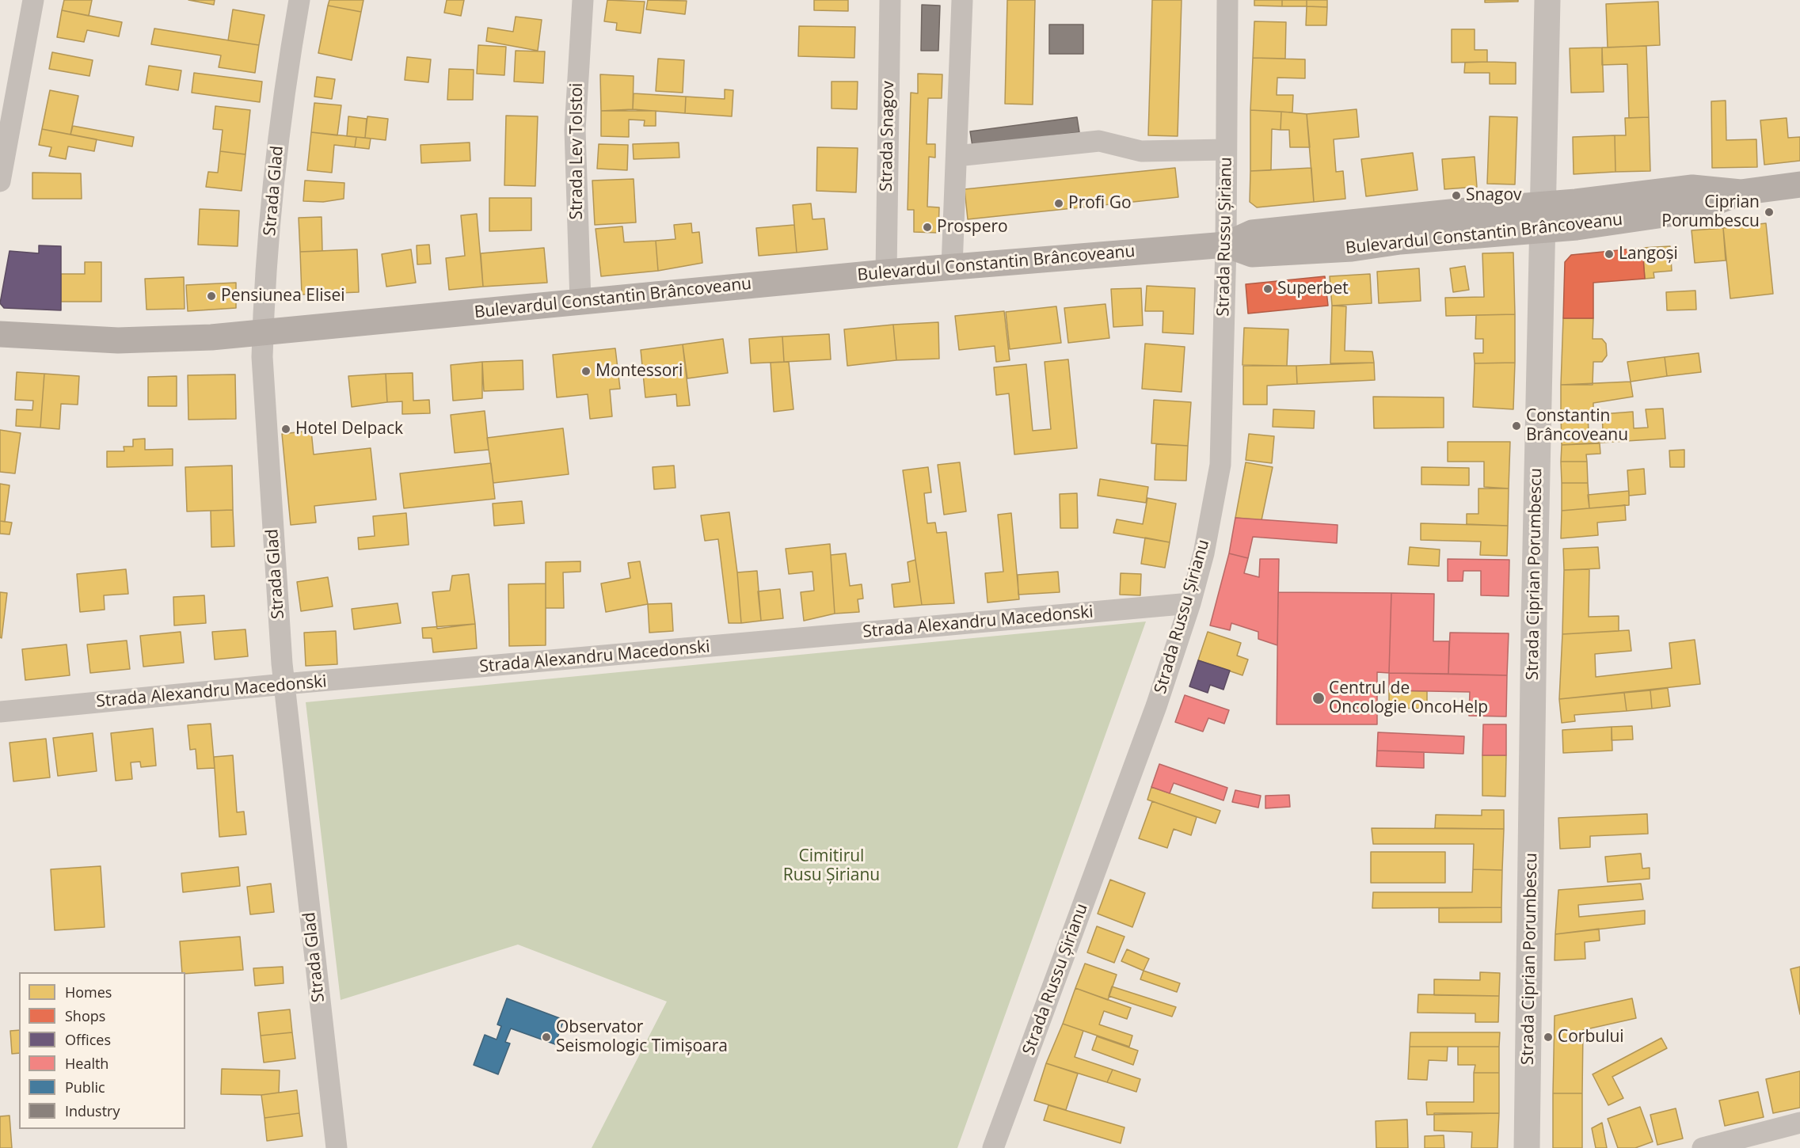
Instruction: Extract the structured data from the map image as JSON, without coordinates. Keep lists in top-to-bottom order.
{
  "streets": {
    "main road": ["Bulevardul Constantin Brâncoveanu"],
    "street": [
      "Strada Snagov",
      "Strada Lev Tolstoi",
      "Strada Glad",
      "Strada Russu Șirianu",
      "Strada Ciprian Porumbescu",
      "Strada Alexandru Macedonski"
    ]
  },
  "crossings": [
    ["Strada Snagov", "Bulevardul Constantin Brâncoveanu"],
    ["Strada Lev Tolstoi", "Bulevardul Constantin Brâncoveanu"],
    ["Strada Glad", "Bulevardul Constantin Brâncoveanu"],
    ["Strada Glad", "Strada Alexandru Macedonski"],
    ["Bulevardul Constantin Brâncoveanu", "Strada Russu Șirianu"],
    ["Bulevardul Constantin Brâncoveanu", "Strada Ciprian Porumbescu"],
    ["Strada Russu Șirianu", "Strada Alexandru Macedonski"]
  ],
  "parks": ["Cimitirul Rusu Șirianu"],
  "places": [
    "Snagov",
    "Profi Go",
    "Ciprian Porumbescu",
    "Prospero",
    "Langoși",
    "Superbet",
    "Pensiunea Elisei",
    "Montessori",
    "Constantin Brâncoveanu",
    "Hotel Delpack",
    "Centrul de Oncologie OncoHelp",
    "Observator Seismologic Timișoara",
    "Corbului"
  ],
  "legend": [
    "Homes",
    "Shops",
    "Offices",
    "Health",
    "Public",
    "Industry"
  ]
}
